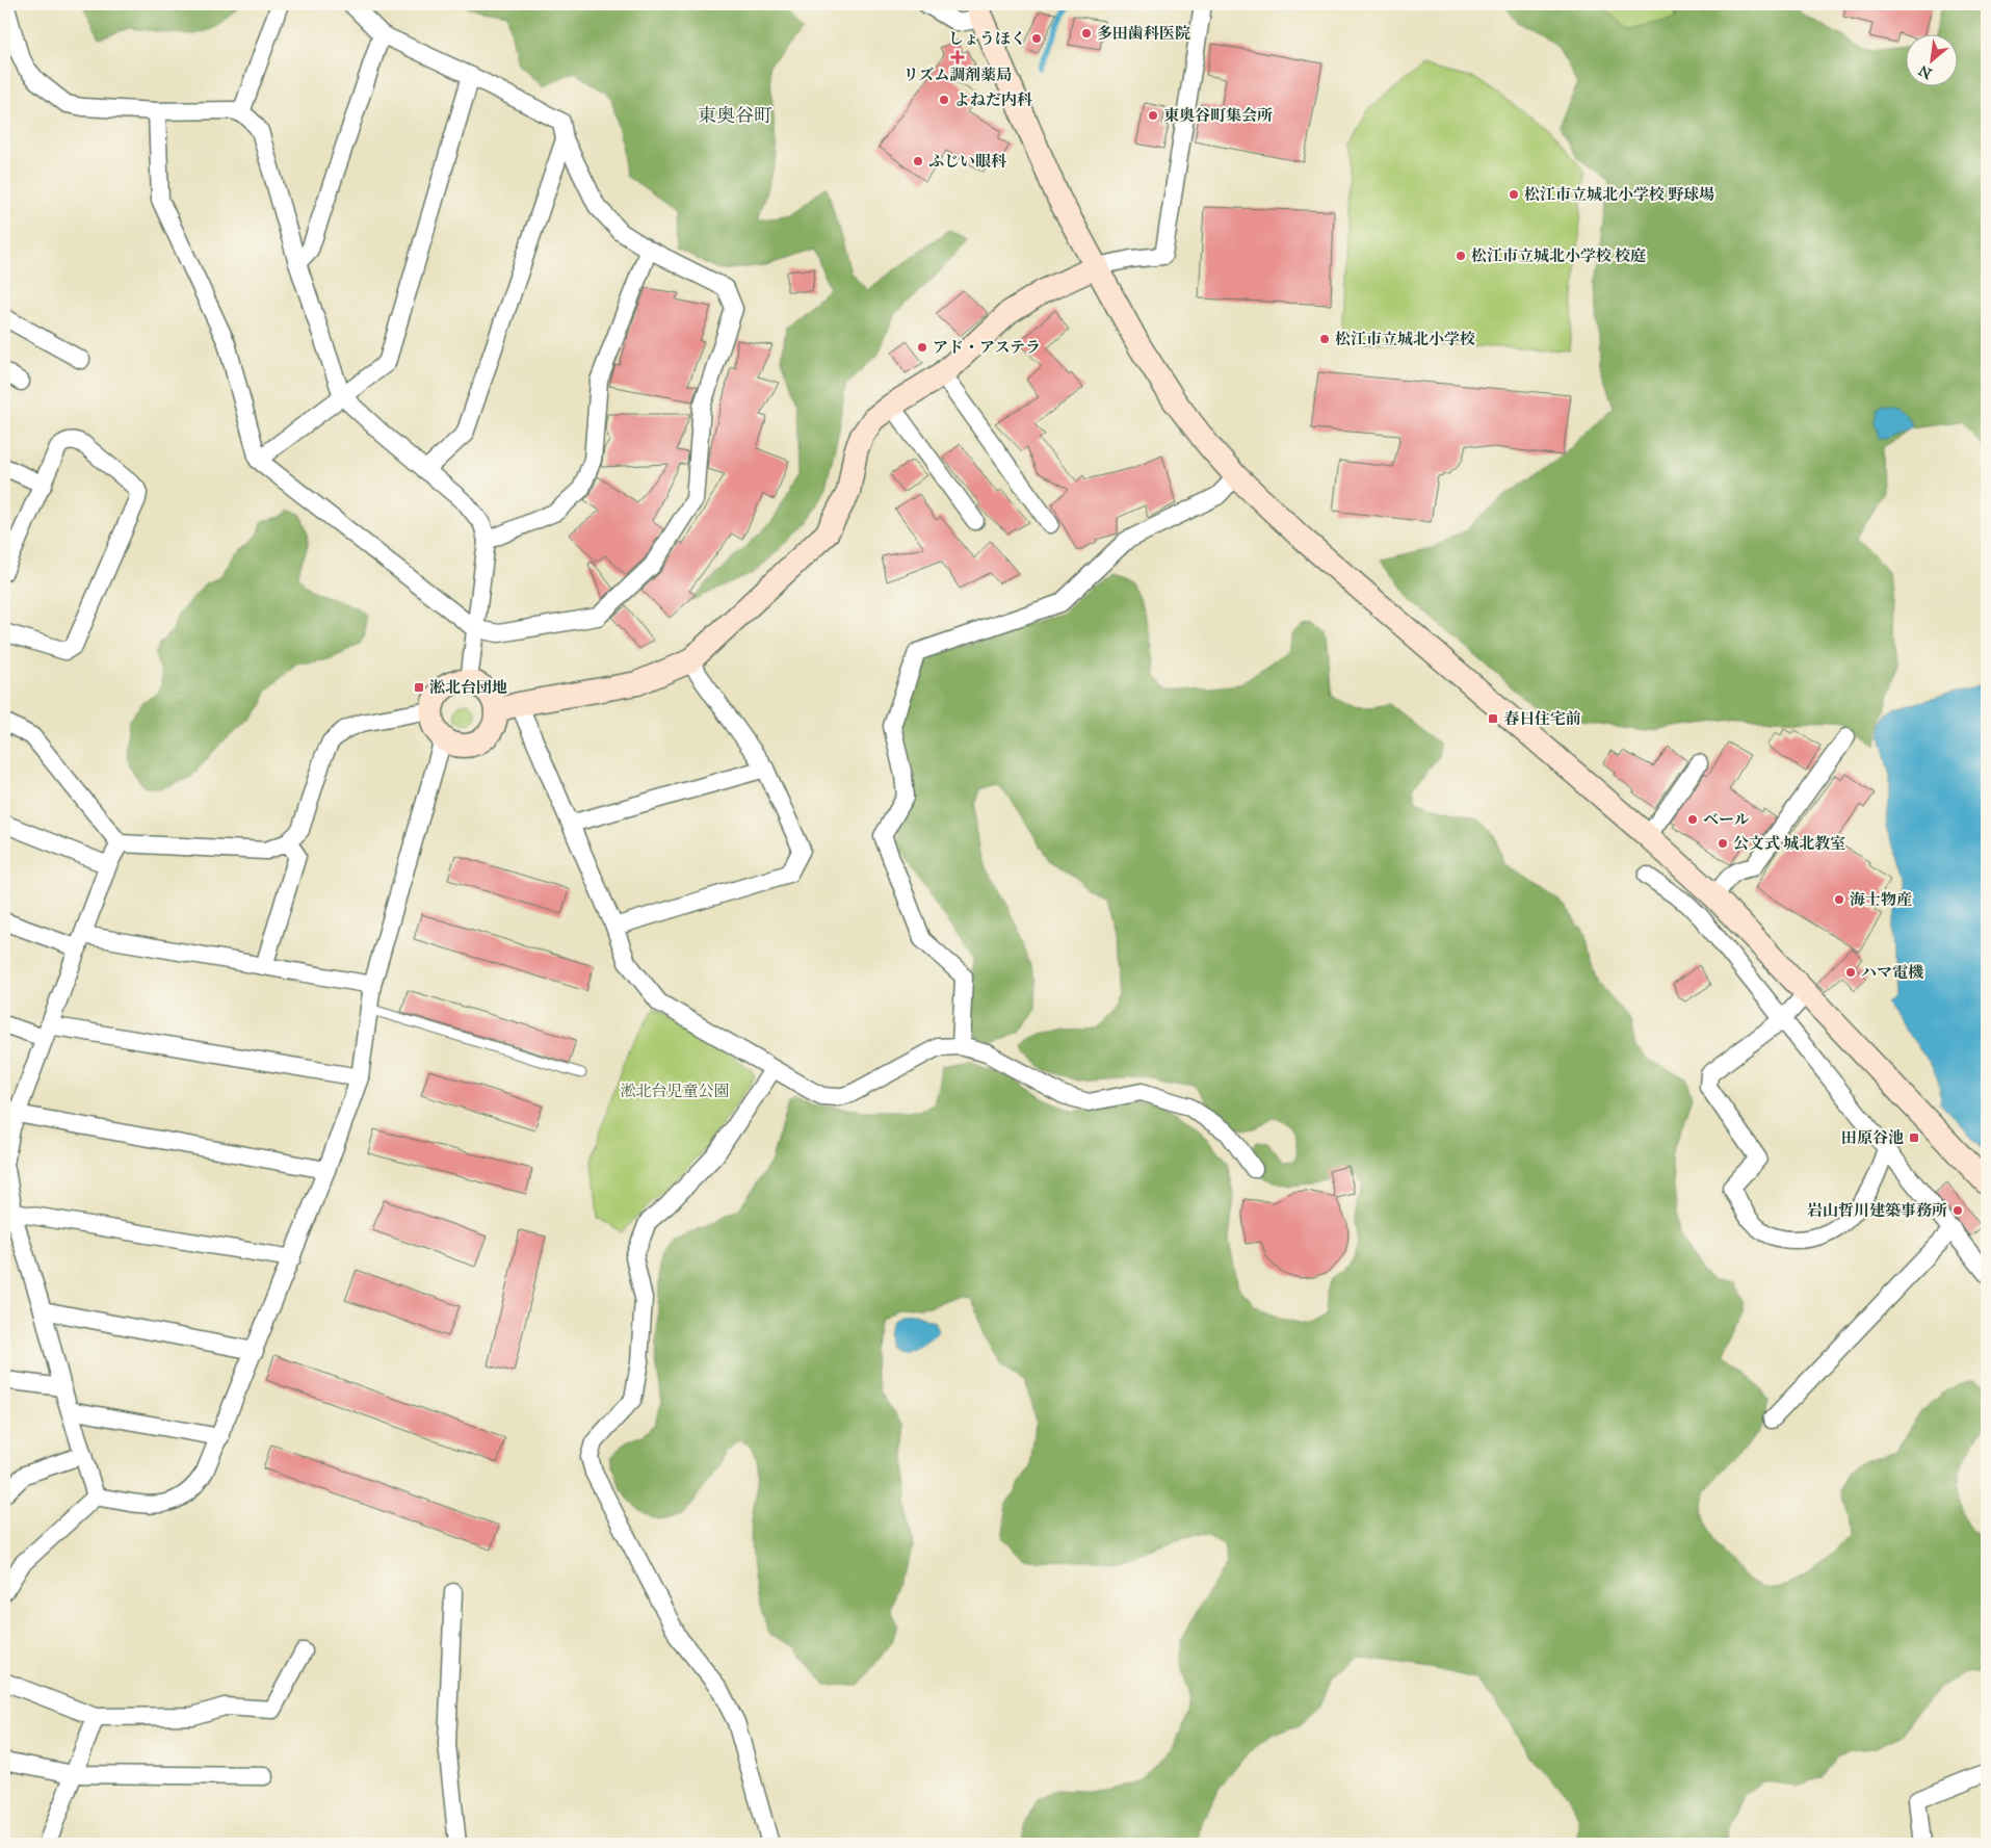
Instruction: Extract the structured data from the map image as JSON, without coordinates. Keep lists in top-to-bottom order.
{
  "districts": ["東奥谷町"],
  "parks": ["淞北台児童公園"],
  "places": {
    "other": [
      "多田歯科医院",
      "しょうほく",
      "よねだ内科",
      "東奥谷町集会所",
      "ふじい眼科",
      "松江市立城北小学校 野球場",
      "松江市立城北小学校 校庭",
      "松江市立城北小学校",
      "アド・アステラ",
      "ベール",
      "公文式 城北教室",
      "海士物産",
      "ハマ電機",
      "岩山哲川建築事務所"
    ],
    "health": ["リズム調剤薬局"],
    "transit": ["淞北台団地", "春日住宅前", "田原谷池"]
  },
  "north": "bottom left"
}
